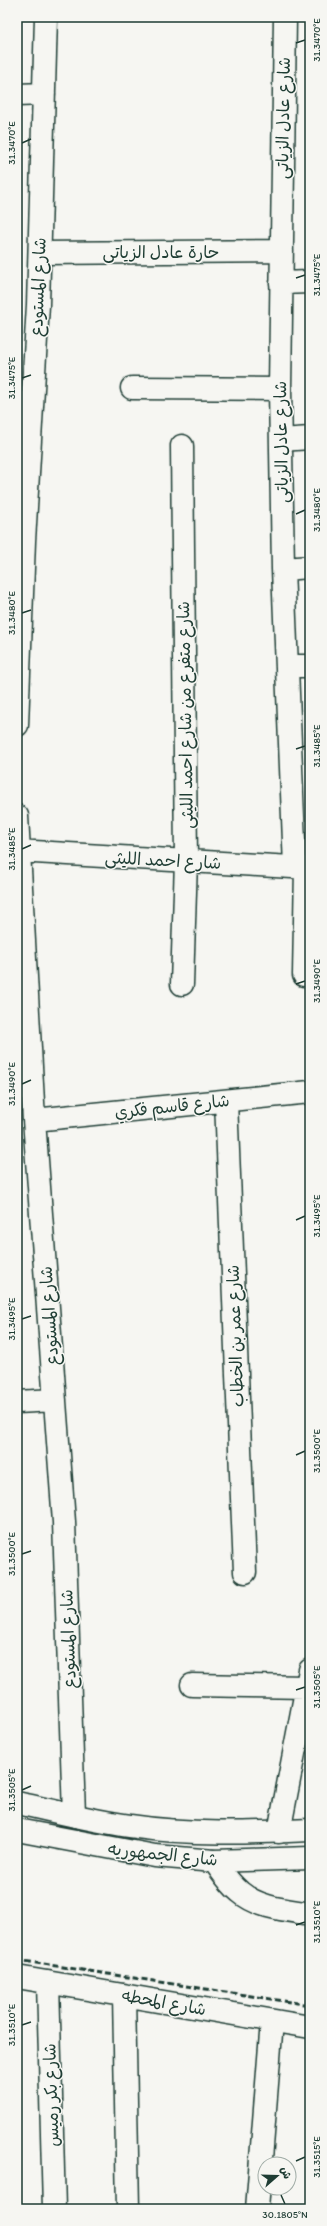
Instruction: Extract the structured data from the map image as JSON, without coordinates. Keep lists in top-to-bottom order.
{
  "streets": {
    "street": [
      "شارع عادل الزياتى",
      "حارة عادل الزياتى",
      "شارع المستودع",
      "شارع متفرع من شارع احمد الليثى",
      "شارع احمد الليثى",
      "شارع قاسم فكري",
      "شارع عمر بن الخطاب",
      "شارع الجمهوريه",
      "شارع المحطه",
      "شارع بكر رميس"
    ]
  },
  "crossings": [
    ["شارع عادل الزياتى", "حارة عادل الزياتى"],
    ["شارع عادل الزياتى", "شارع احمد الليثى"],
    ["حارة عادل الزياتى", "شارع المستودع"],
    ["شارع المستودع", "شارع احمد الليثى"],
    ["شارع المستودع", "شارع قاسم فكري"],
    ["شارع المستودع", "شارع الجمهوريه"],
    ["شارع متفرع من شارع احمد الليثى", "شارع احمد الليثى"],
    ["شارع قاسم فكري", "شارع عمر بن الخطاب"],
    ["شارع المحطه", "شارع بكر رميس"]
  ],
  "north": "right",
  "coordinates": [
    "31.3470°E",
    "31.3475°E",
    "31.3480°E",
    "31.3485°E",
    "31.3490°E",
    "31.3495°E",
    "31.3500°E",
    "31.3505°E",
    "31.3510°E",
    "31.3515°E",
    "30.1805°N"
  ]
}
